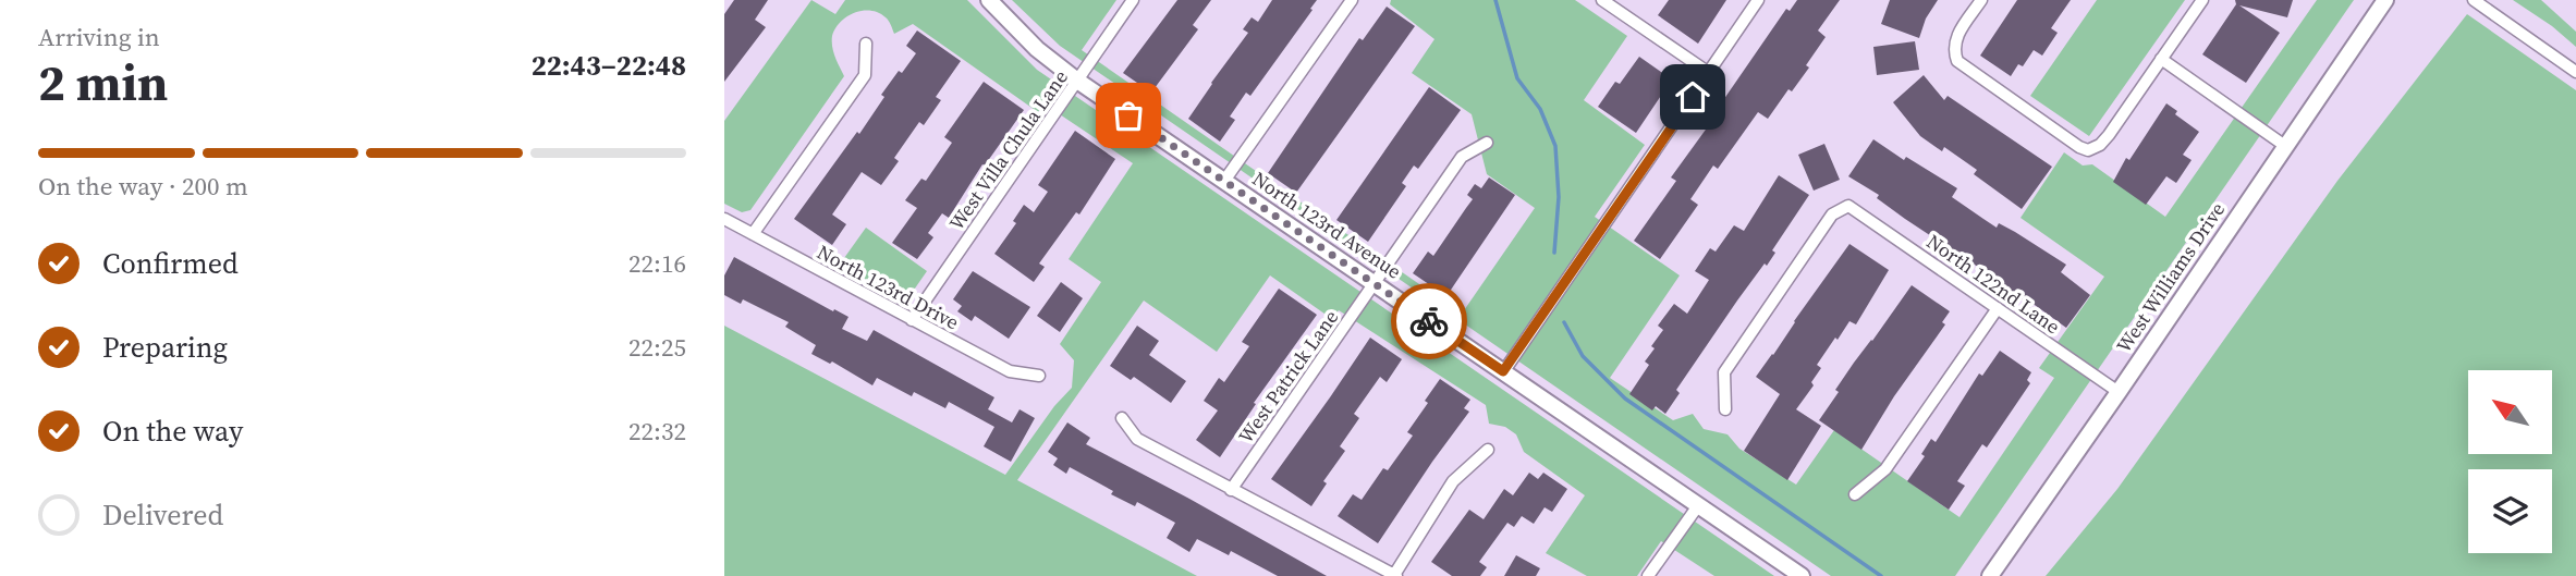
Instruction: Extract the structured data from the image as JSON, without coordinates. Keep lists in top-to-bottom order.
{
  "streets": {
    "street": [
      "West Villa Chula Lane",
      "North 123rd Avenue",
      "West Williams Drive",
      "North 122nd Lane",
      "North 123rd Drive",
      "West Patrick Lane"
    ]
  },
  "crossings": [
    ["West Villa Chula Lane", "North 123rd Avenue"],
    ["West Villa Chula Lane", "North 123rd Drive"],
    ["North 123rd Avenue", "West Patrick Lane"],
    ["West Williams Drive", "North 122nd Lane"]
  ],
  "north": "top left",
  "page": {
    "heading": ["2 min", "Arriving in", "22:43–22:48"],
    "bar": "On the way · 200 m",
    "list": [
      ["Confirmed", "22:16"],
      ["Preparing", "22:25"],
      ["On the way", "22:32"],
      "Delivered"
    ]
  }
}
